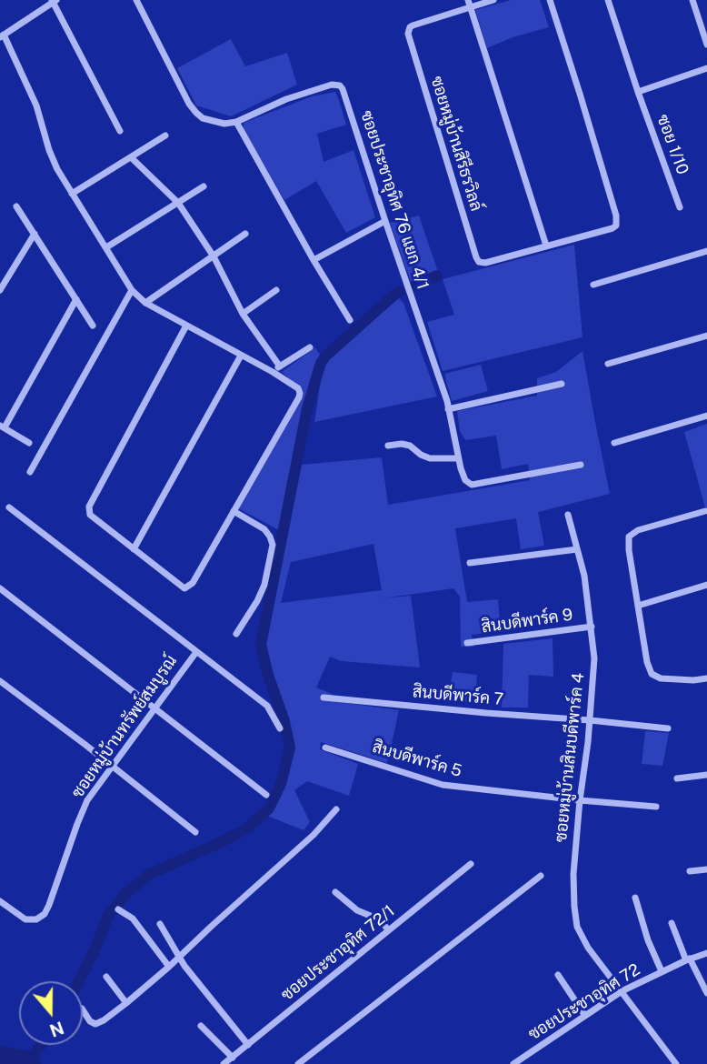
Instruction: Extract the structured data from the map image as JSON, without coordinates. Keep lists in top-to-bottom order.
{
  "streets": {
    "street": [
      "ซอยหมู่บ้านสิรีธรวิลล์",
      "ซอย 1/10",
      "ซอยประชาอุทิศ 76 แยก 4/1",
      "สินบดีพาร์ค 9",
      "สินบดีพาร์ค 7",
      "ซอยหมู่บ้านทรัพย์สมบูรณ์",
      "ซอยหมู่บ้านสินบดีพาร์ค 4",
      "สินบดีพาร์ค 5",
      "ซอยประชาอุทิศ 72/1",
      "ซอยประชาอุทิศ 72"
    ]
  },
  "crossings": [
    ["สินบดีพาร์ค 9", "ซอยหมู่บ้านสินบดีพาร์ค 4"],
    ["สินบดีพาร์ค 7", "ซอยหมู่บ้านสินบดีพาร์ค 4"],
    ["ซอยหมู่บ้านสินบดีพาร์ค 4", "สินบดีพาร์ค 5"],
    ["ซอยหมู่บ้านสินบดีพาร์ค 4", "ซอยประชาอุทิศ 72"]
  ],
  "north": "bottom"
}
